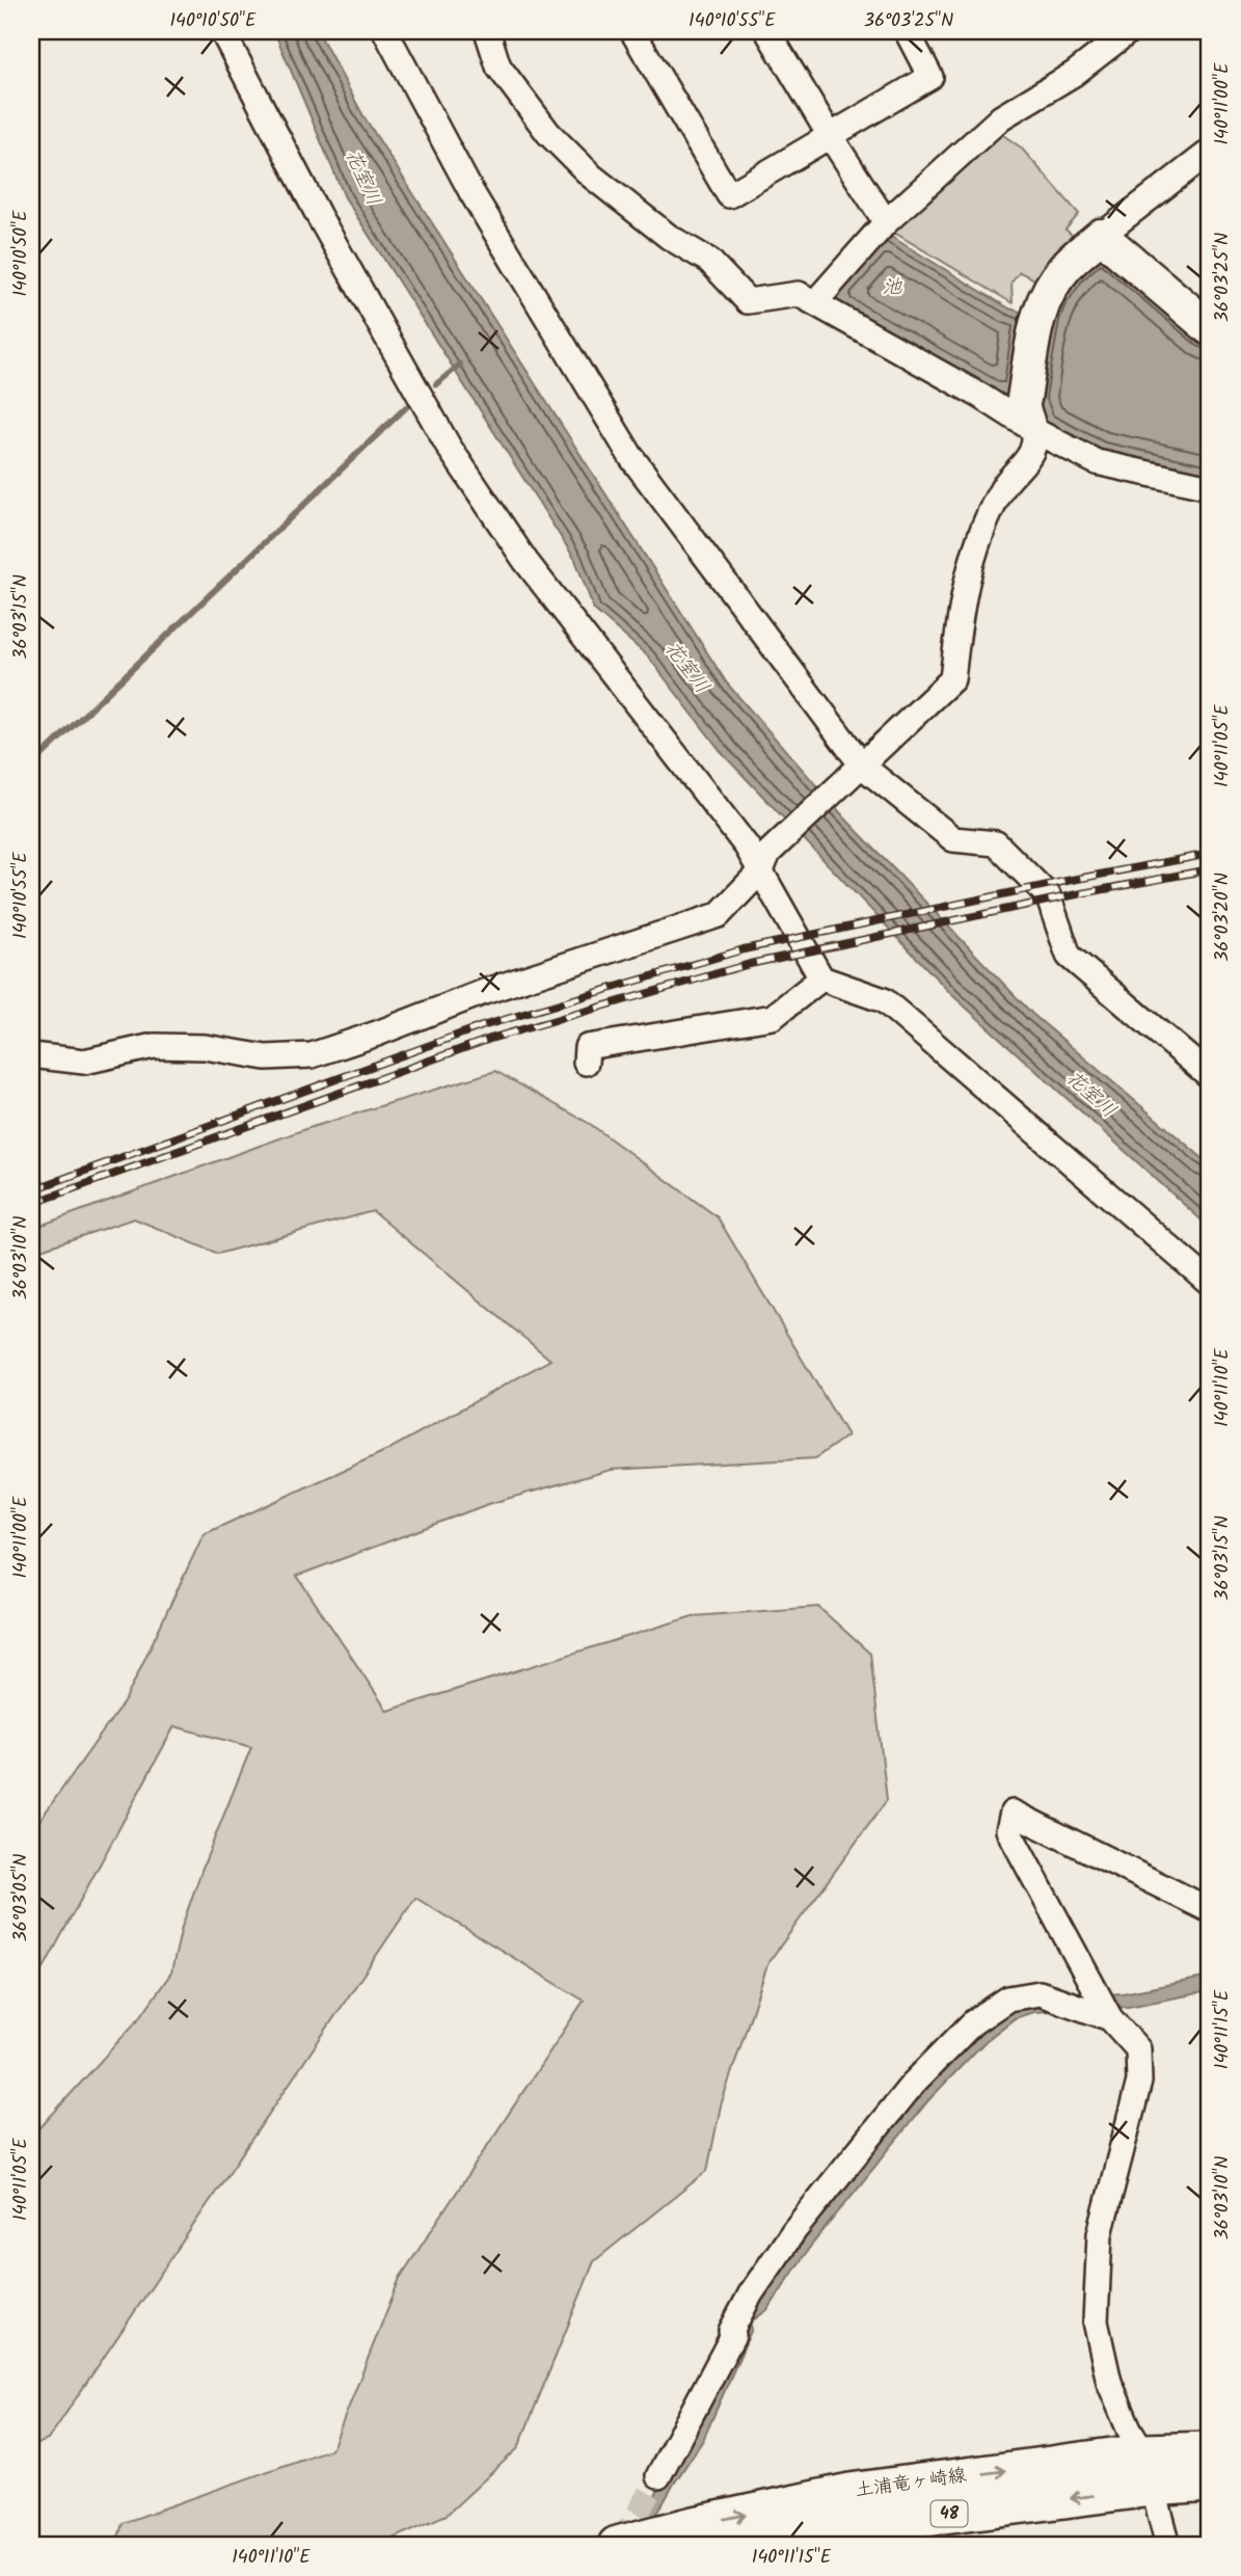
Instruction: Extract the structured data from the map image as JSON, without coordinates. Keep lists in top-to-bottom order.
{
  "streets": {
    "main road": ["土浦竜ヶ崎線", "48"]
  },
  "water": ["花室川", "池"],
  "coordinates": [
    "140°10'50\"E",
    "140°10'55\"E",
    "36°03'25\"N",
    "140°11'00\"E",
    "36°03'15\"N",
    "140°11'05\"E",
    "36°03'20\"N",
    "36°03'10\"N",
    "140°11'10\"E",
    "36°03'05\"N",
    "140°11'15\"E"
  ]
}
